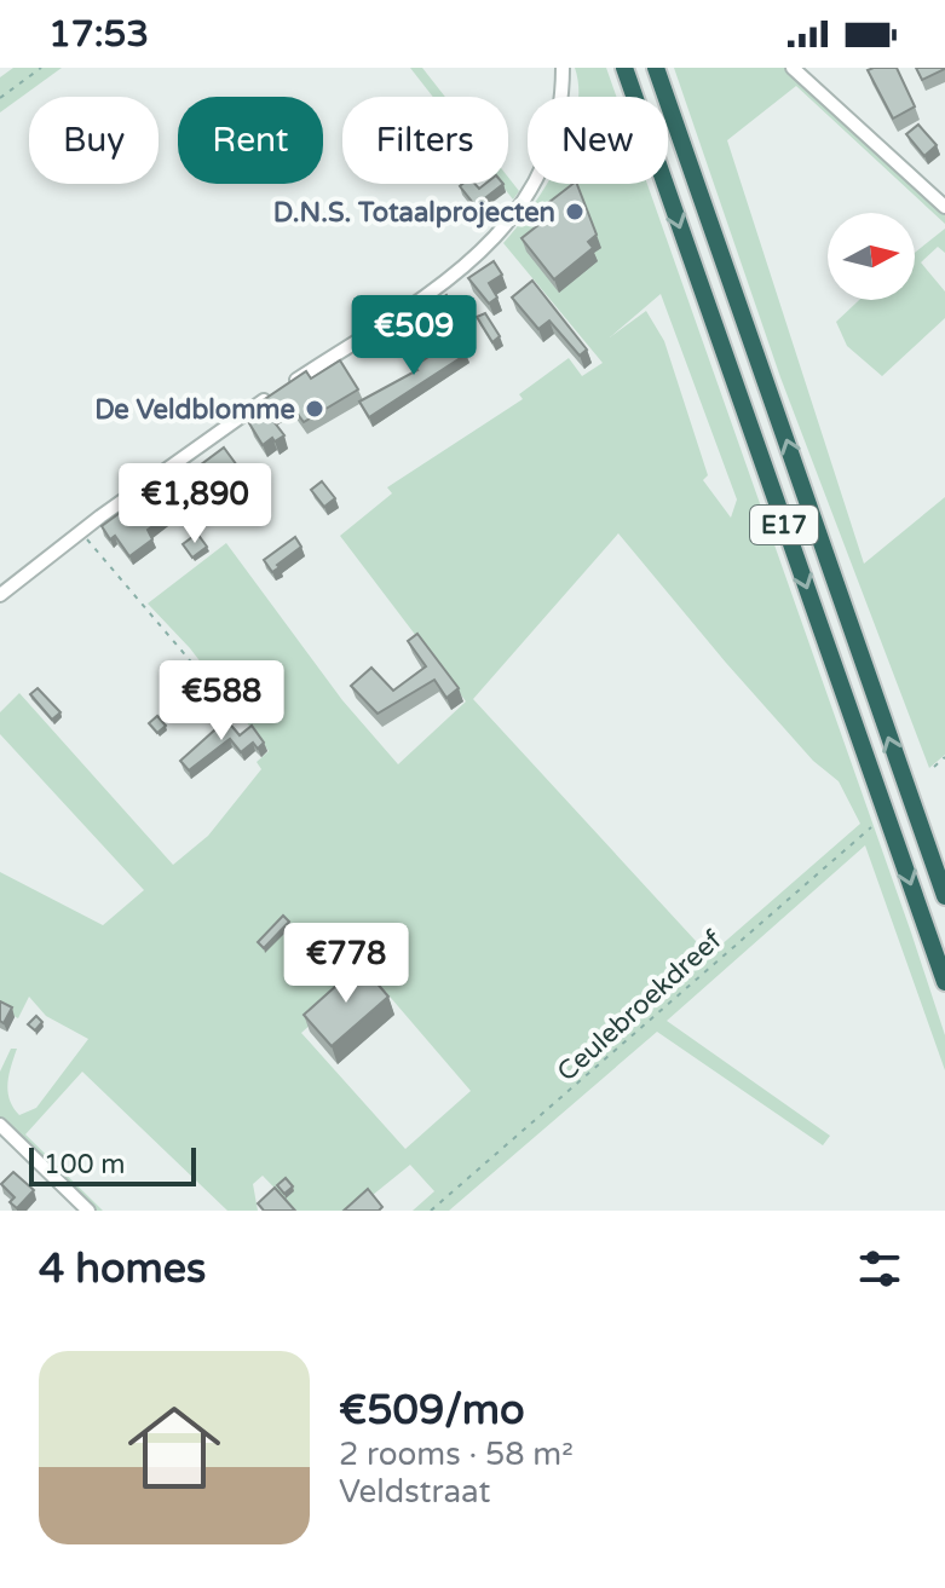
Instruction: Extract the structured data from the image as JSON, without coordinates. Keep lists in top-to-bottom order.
{
  "streets": {
    "highway": ["E17"],
    "path": ["Ceulebroekdreef"]
  },
  "places": ["D.N.S. Totaalprojecten", "De Veldblomme"],
  "scale_bar": "100 m",
  "north": "right",
  "page": {
    "status": "17:53",
    "chip": [
      "Buy",
      "Rent",
      "Filters",
      "New"
    ],
    "price": [
      "€509",
      "€1,890",
      "€588",
      "€778"
    ],
    "scale": "100 m",
    "heading": "4 homes",
    "list": [
      {
        "name": "€509/mo",
        "note": "2 rooms · 58 m² · Veldstraat"
      }
    ]
  }
}
